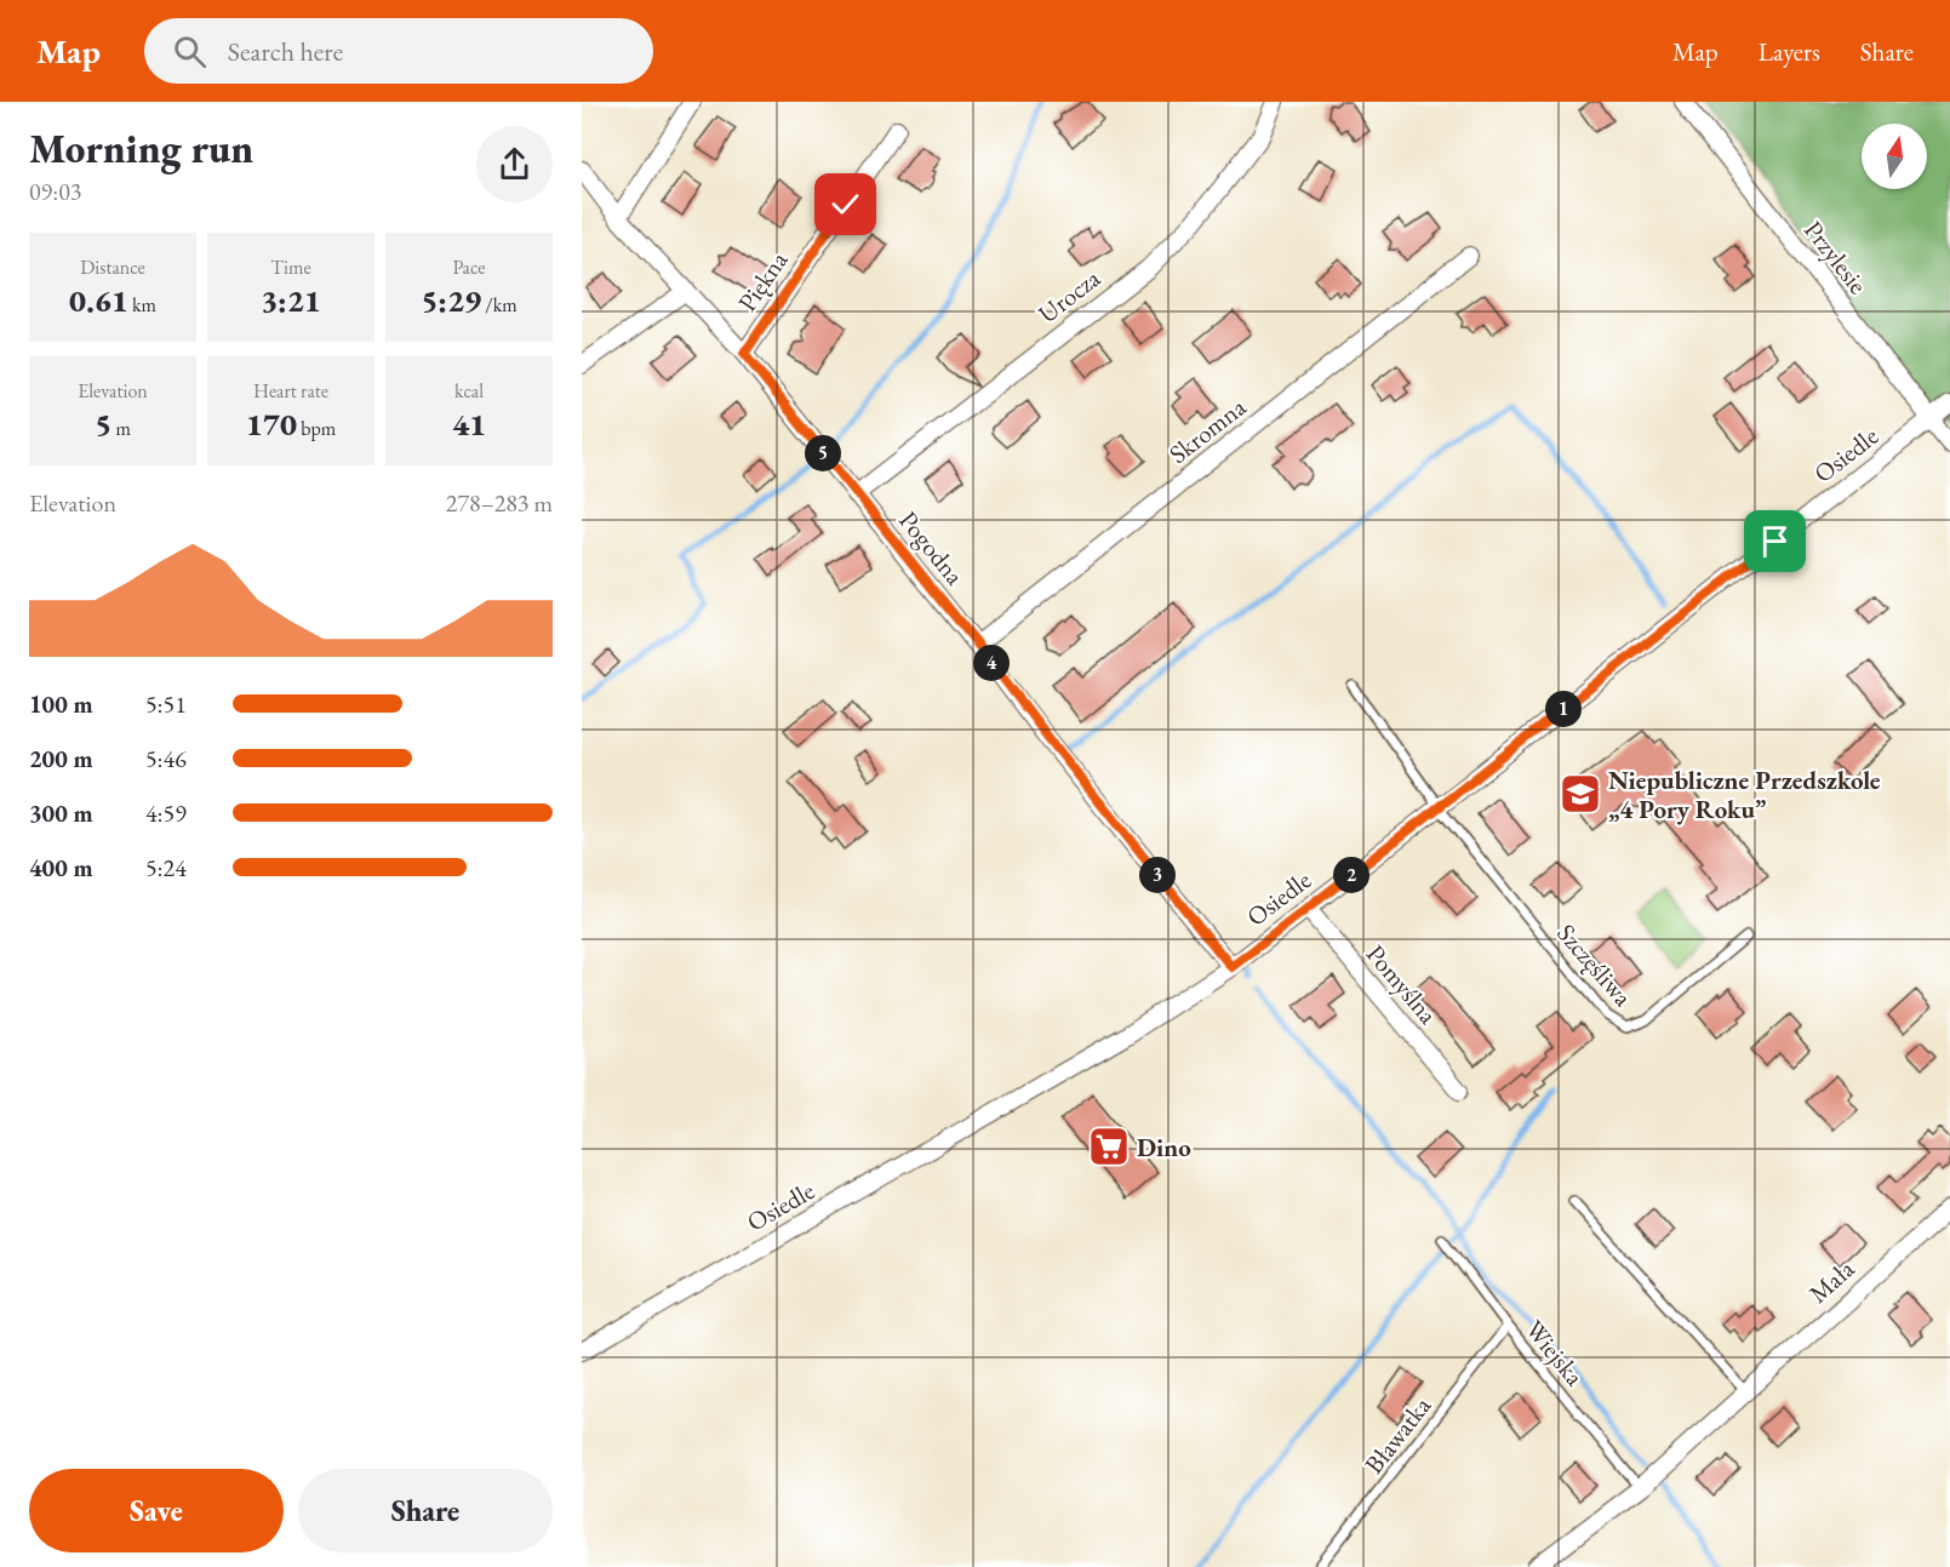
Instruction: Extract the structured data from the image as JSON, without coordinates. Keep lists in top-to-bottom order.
{
  "streets": {
    "street": [
      "Przylesie",
      "Piękna",
      "Urocza",
      "Skromna",
      "Osiedle",
      "Pogodna",
      "Pomyślna",
      "Mała"
    ],
    "lane": ["Szczęśliwa", "Wiejska", "Bławatka"]
  },
  "crossings": [
    ["Przylesie", "Osiedle"],
    ["Piękna", "Pogodna"],
    ["Urocza", "Pogodna"],
    ["Skromna", "Pogodna"],
    ["Osiedle", "Pogodna"],
    ["Osiedle", "Szczęśliwa"],
    ["Osiedle", "Pomyślna"],
    ["Mała", "Wiejska"],
    ["Wiejska", "Bławatka"]
  ],
  "places": {
    "school or university": ["Niepubliczne Przedszkole „4 Pory Roku”"],
    "supermarket": ["Dino"]
  },
  "north": "top",
  "page": {
    "header": "Map",
    "search": "Search here",
    "nav": ["Map", "Layers", "Share"],
    "heading": ["Morning run", "09:03"],
    "stats": [
      ["Distance", "0.61 km"],
      ["Time", "3:21"],
      ["Pace", "5:29 /km"],
      ["Elevation", "5 m"],
      ["Heart rate", "170 bpm"],
      ["kcal", "41"]
    ],
    "pins": [
      "5",
      "4",
      "1",
      "2",
      "3"
    ],
    "chart": ["Elevation", "278–283 m"],
    "list": [
      {
        "name": "100 m",
        "note": "5:51"
      },
      {
        "name": "200 m",
        "note": "5:46"
      },
      {
        "name": "300 m",
        "note": "4:59"
      },
      {
        "name": "400 m",
        "note": "5:24"
      }
    ],
    "buttons": ["Save", "Share"]
  }
}
